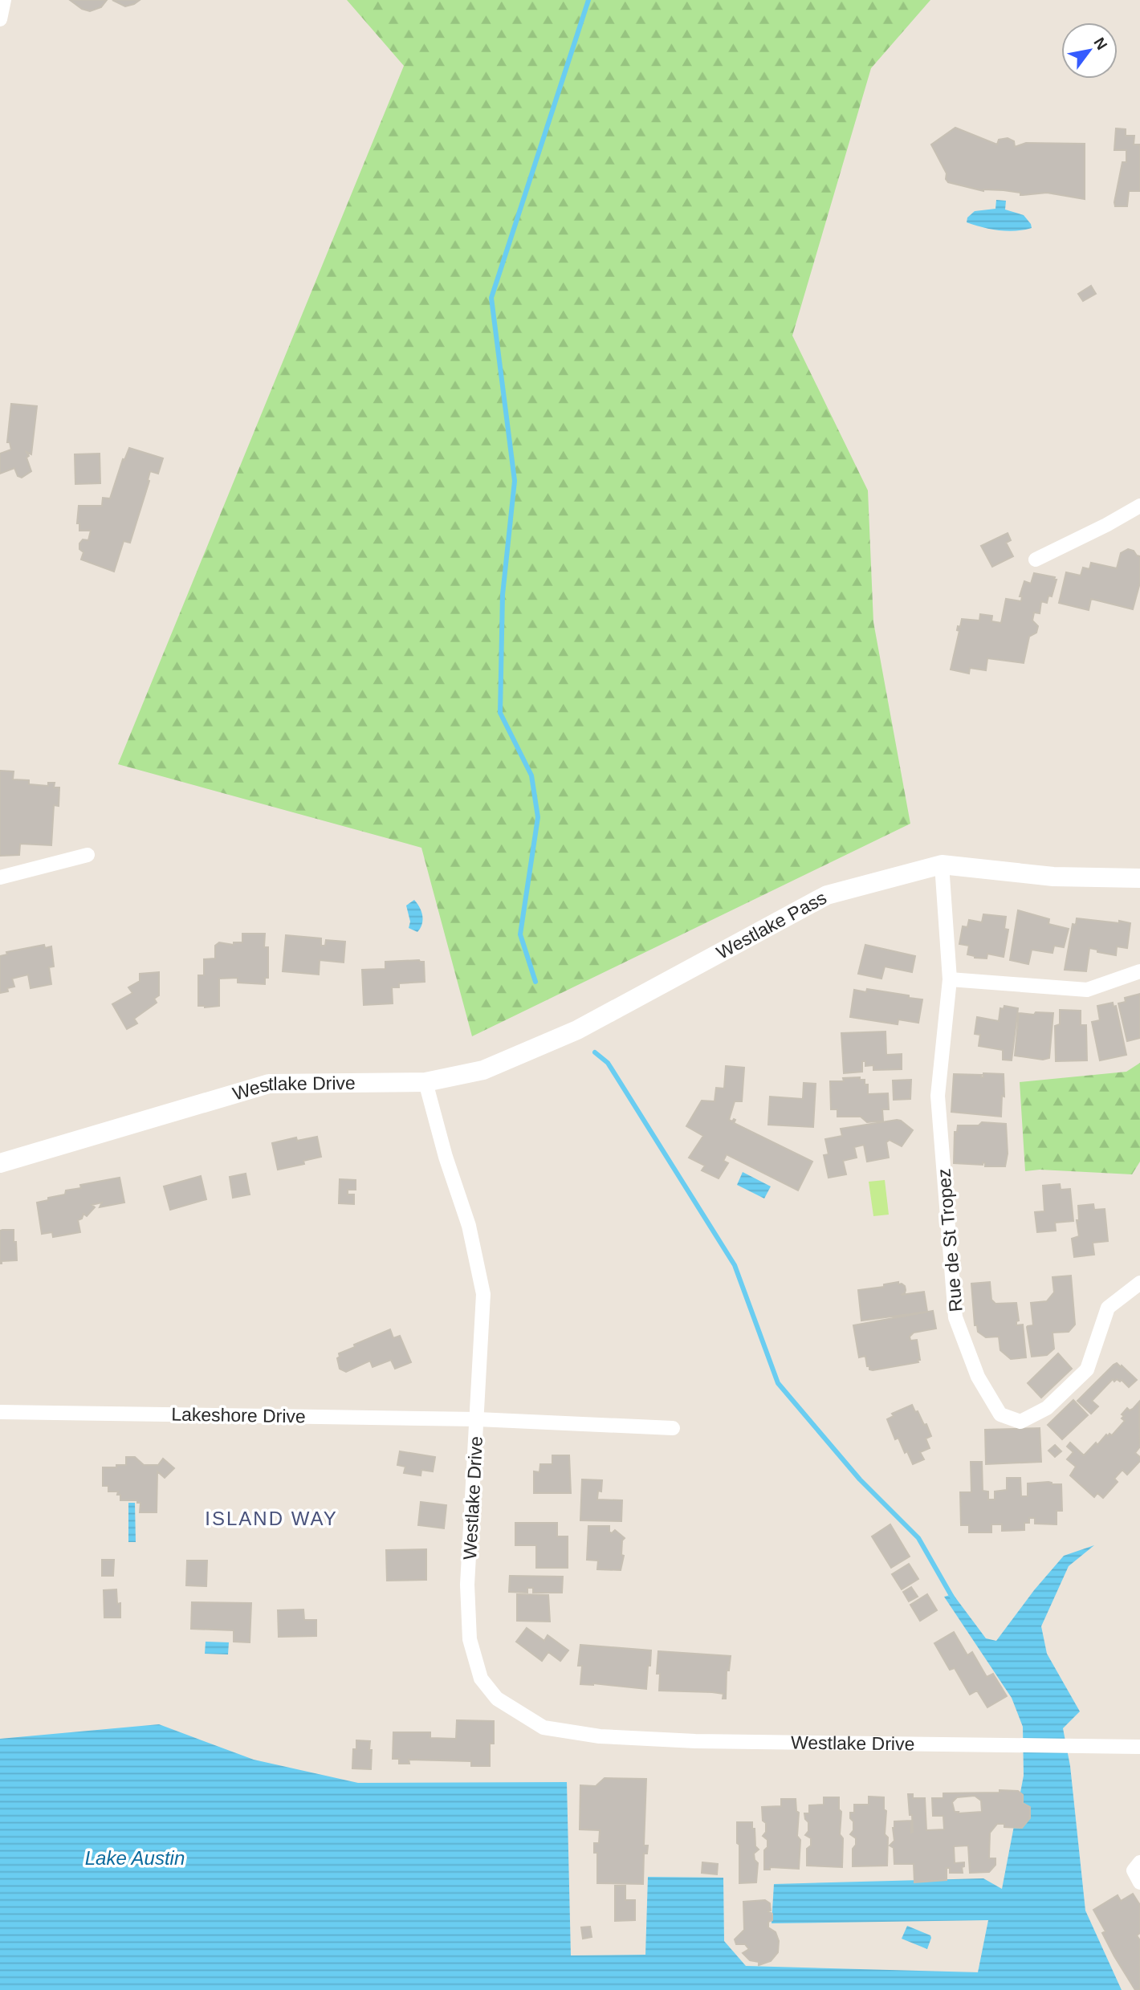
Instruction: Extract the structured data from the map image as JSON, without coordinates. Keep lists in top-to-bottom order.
{
  "streets": {
    "street": [
      "Westlake Pass",
      "Westlake Drive",
      "Rue de St Tropez",
      "Lakeshore Drive"
    ]
  },
  "crossings": [
    ["Westlake Pass", "Westlake Drive"],
    ["Westlake Pass", "Rue de St Tropez"],
    ["Westlake Drive", "Lakeshore Drive"]
  ],
  "districts": ["ISLAND WAY"],
  "water": ["Lake Austin"],
  "north": "top right"
}
